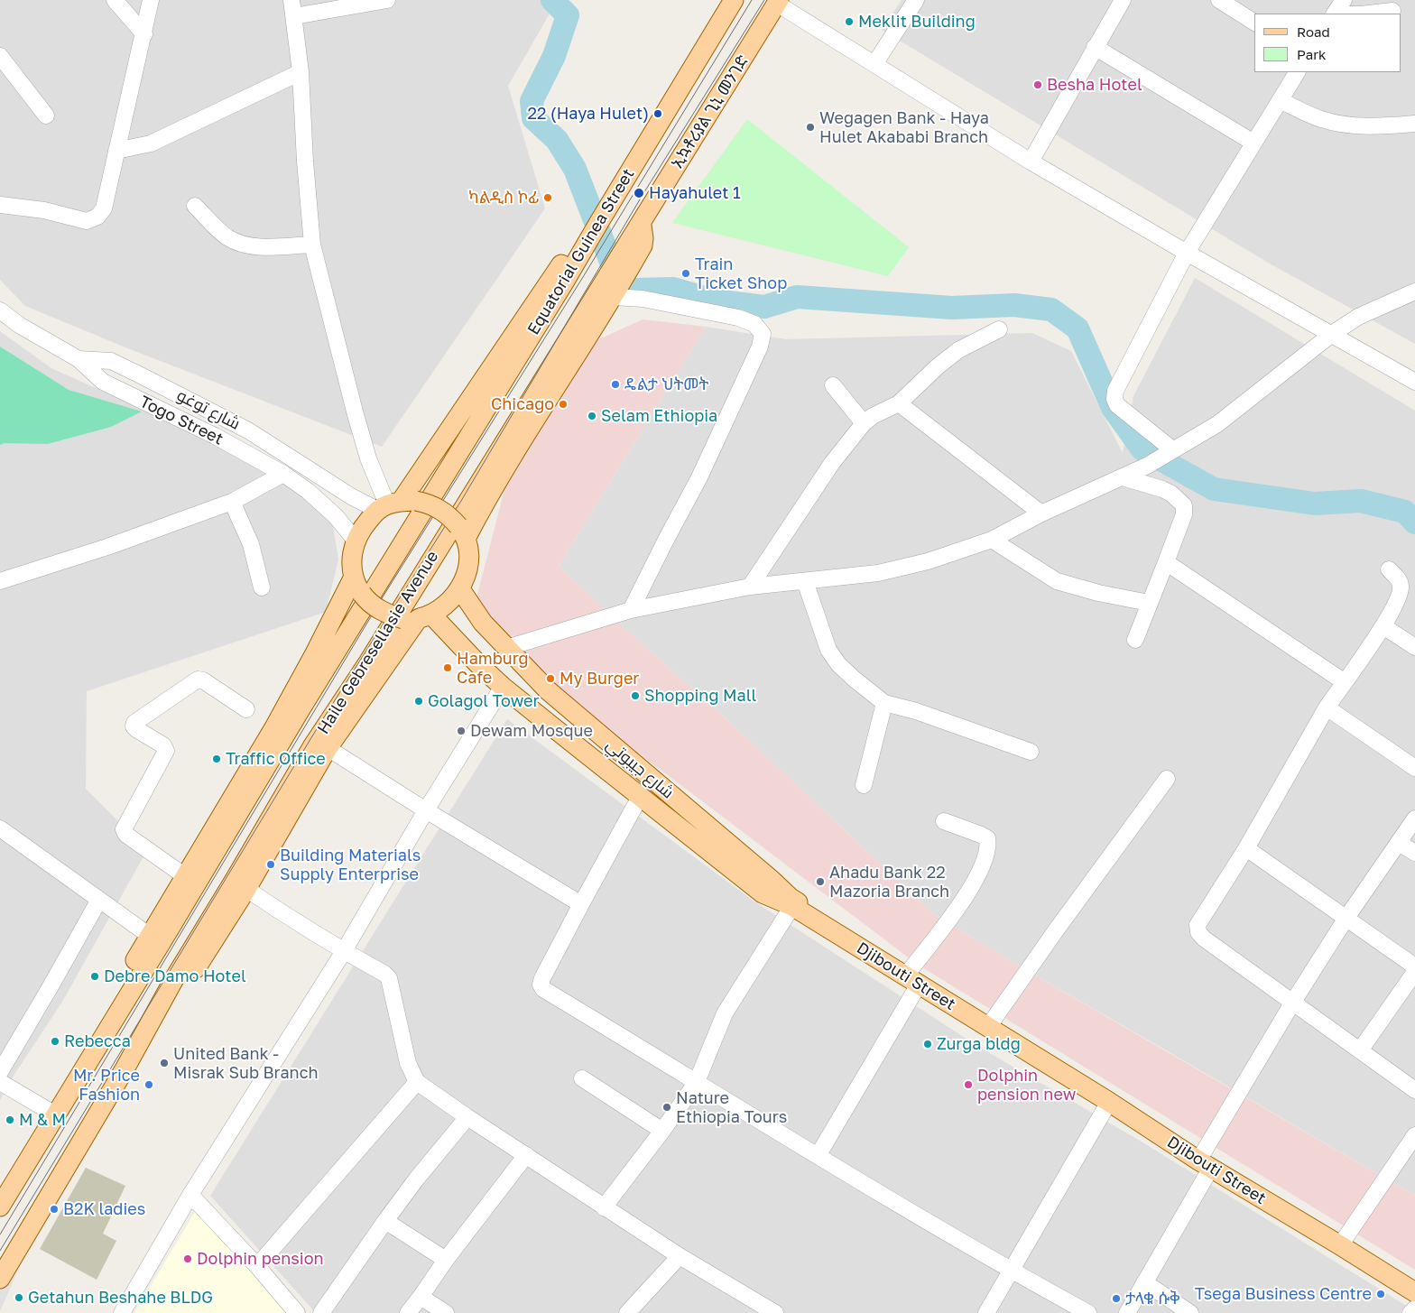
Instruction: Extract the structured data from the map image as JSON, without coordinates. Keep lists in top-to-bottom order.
{
  "streets": {
    "main road": [
      "ኢኳቶሪያል ጊኒ መንገድ",
      "Equatorial Guinea Street",
      "Haile Gebresellasie Avenue",
      "شارع جيبوتي",
      "Djibouti Street"
    ],
    "street": ["شارع توغو", "Togo Street"]
  },
  "crossings": [
    ["ኢኳቶሪያል ጊኒ መንገድ", "Haile Gebresellasie Avenue"],
    ["Equatorial Guinea Street", "Haile Gebresellasie Avenue"],
    ["شارع توغو", "Togo Street"],
    ["شارع توغو", "شارع جيبوتي"],
    ["شارع توغو", "Djibouti Street"],
    ["Togo Street", "شارع جيبوتي"],
    ["Togo Street", "Djibouti Street"],
    ["شارع جيبوتي", "Djibouti Street"]
  ],
  "places": [
    "Meklit Building",
    "Besha Hotel",
    "22 (Haya Hulet)",
    "Wegagen Bank - Haya Hulet Akababi Branch",
    "Hayahulet 1",
    "ካልዲስ ኮፊ",
    "Train Ticket Shop",
    "ዴልታ ህትመት",
    "Chicago",
    "Selam Ethiopia",
    "Hamburg Cafe",
    "My Burger",
    "Shopping Mall",
    "Golagol Tower",
    "Dewam Mosque",
    "Traffic Office",
    "Building Materials Supply Enterprise",
    "Ahadu Bank 22 Mazoria Branch",
    "Debre Damo Hotel",
    "Rebecca",
    "Zurga bldg",
    "United Bank - Misrak Sub Branch",
    "Mr. Price Fashion",
    "Dolphin pension new",
    "Nature Ethiopia Tours",
    "M & M",
    "B2K ladies",
    "Dolphin pension",
    "Tsega Business Centre",
    "Getahun Beshahe BLDG",
    "ታላቁ ሱቅ"
  ],
  "legend": ["Road", "Park"]
}
